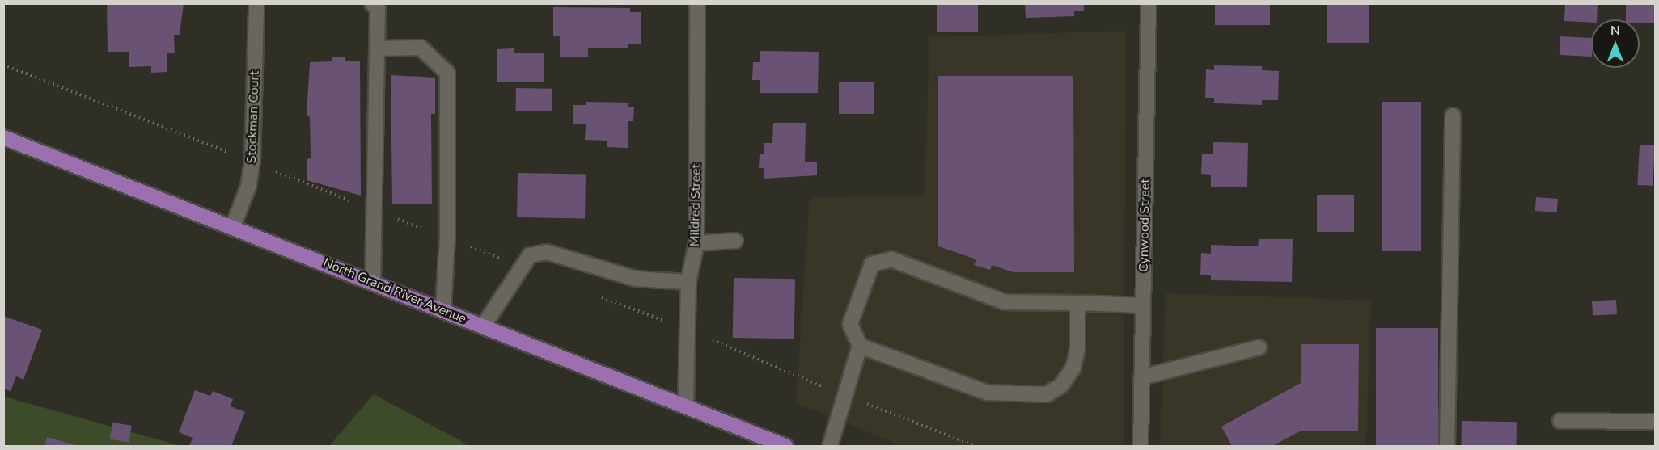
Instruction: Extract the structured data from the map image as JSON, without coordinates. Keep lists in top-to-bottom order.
{
  "streets": {
    "main road": ["North Grand River Avenue"],
    "street": ["Stockman Court", "Mildred Street", "Cynwood Street"]
  },
  "crossings": [
    ["Stockman Court", "North Grand River Avenue"],
    ["Mildred Street", "North Grand River Avenue"]
  ],
  "north": "top"
}
